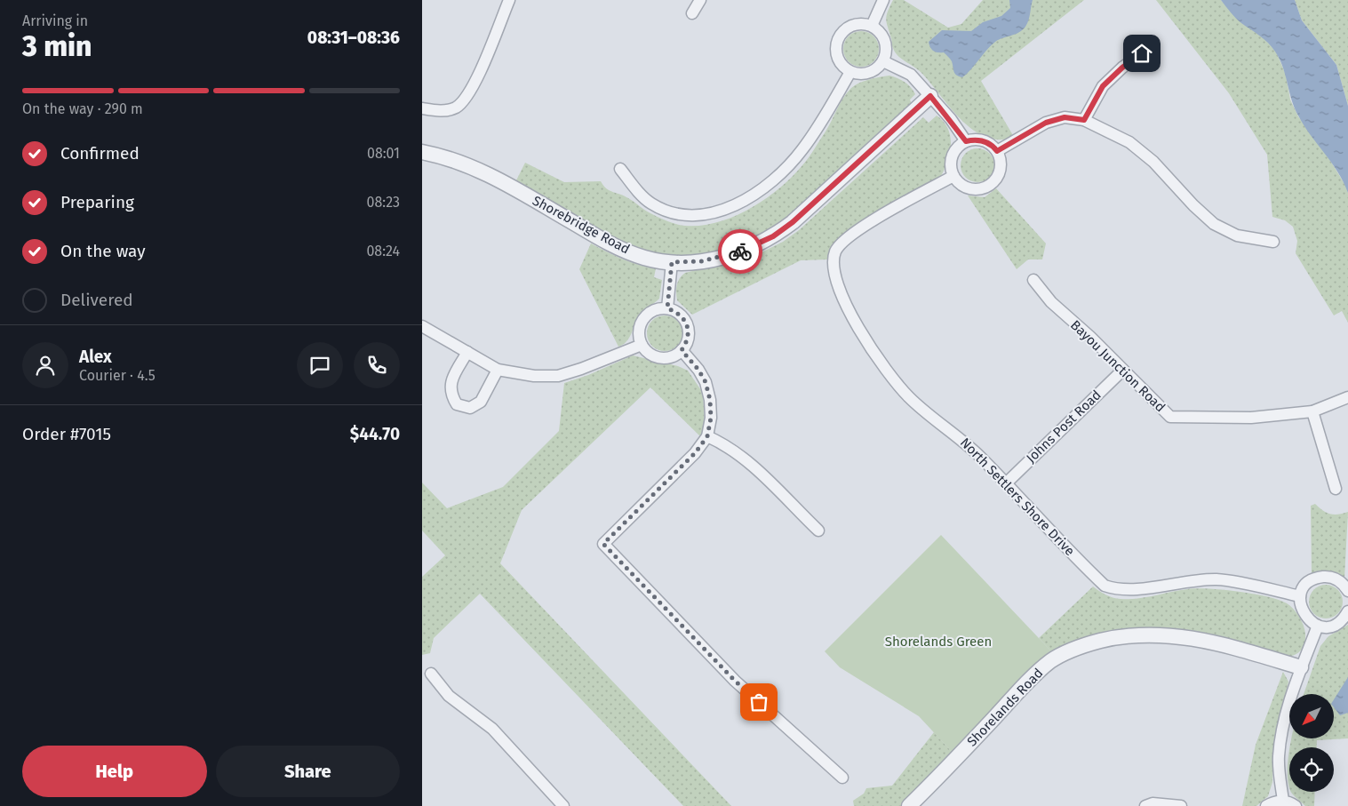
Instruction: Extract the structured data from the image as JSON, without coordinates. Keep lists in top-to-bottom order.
{
  "streets": {
    "street": [
      "Shorebridge Road",
      "Bayou Junction Road",
      "Johns Post Road",
      "North Settlers Shore Drive",
      "Shorelands Road"
    ]
  },
  "crossings": [
    ["Bayou Junction Road", "Johns Post Road"],
    ["Johns Post Road", "North Settlers Shore Drive"]
  ],
  "parks": ["Shorelands Green"],
  "north": "bottom left",
  "page": {
    "heading": ["3 min", "Arriving in", "08:31–08:36"],
    "panel": [
      "Alex",
      "Courier · 4.5",
      "Order #7015",
      "$44.70"
    ],
    "bar": "On the way · 290 m",
    "list": [
      ["Confirmed", "08:01"],
      ["Preparing", "08:23"],
      ["On the way", "08:24"],
      "Delivered"
    ],
    "buttons": ["Help", "Share"]
  }
}
